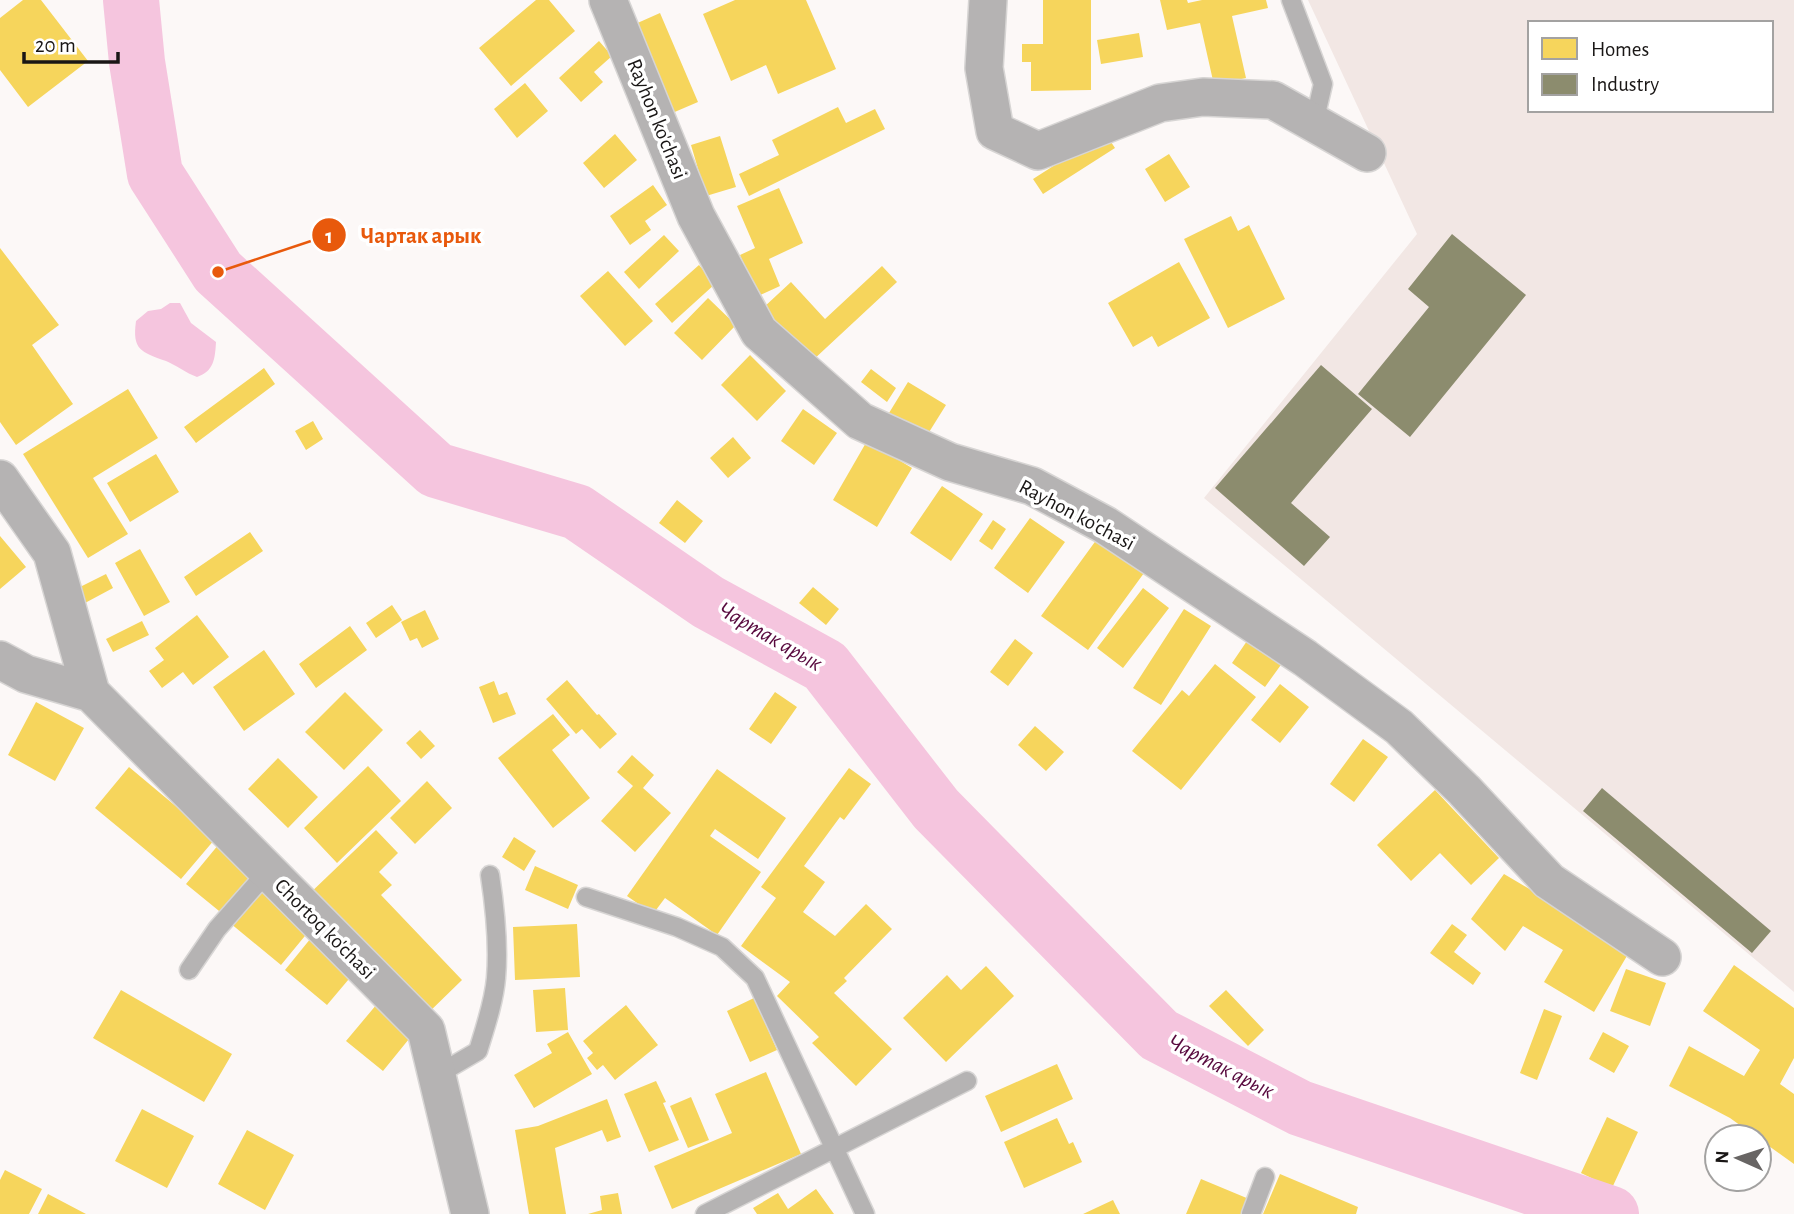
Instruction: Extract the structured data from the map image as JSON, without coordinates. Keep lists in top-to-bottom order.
{
  "streets": {
    "street": ["Rayhon ko'chasi", "Chortoq ko'chasi"]
  },
  "water": ["Чартак арык"],
  "places": ["Чартак арык"],
  "legend": ["Homes", "Industry"],
  "scale_bar": "20 m",
  "north": "left"
}
